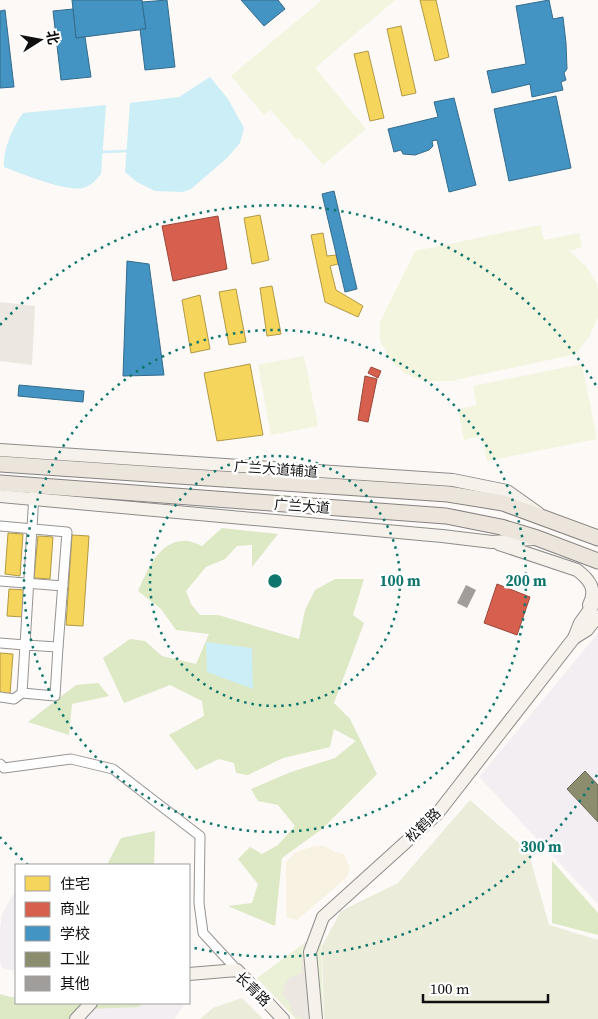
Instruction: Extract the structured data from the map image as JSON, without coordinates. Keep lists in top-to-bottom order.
{
  "streets": {
    "main road": [
      "广兰大道辅道",
      "广兰大道",
      "松鹤路",
      "长青路"
    ]
  },
  "crossings": [
    ["广兰大道辅道", "广兰大道"]
  ],
  "legend": [
    "住宅",
    "商业",
    "学校",
    "工业",
    "其他"
  ],
  "scale_bar": "100 m",
  "north": "right",
  "rings": ["100 m", "200 m", "300 m"]
}
